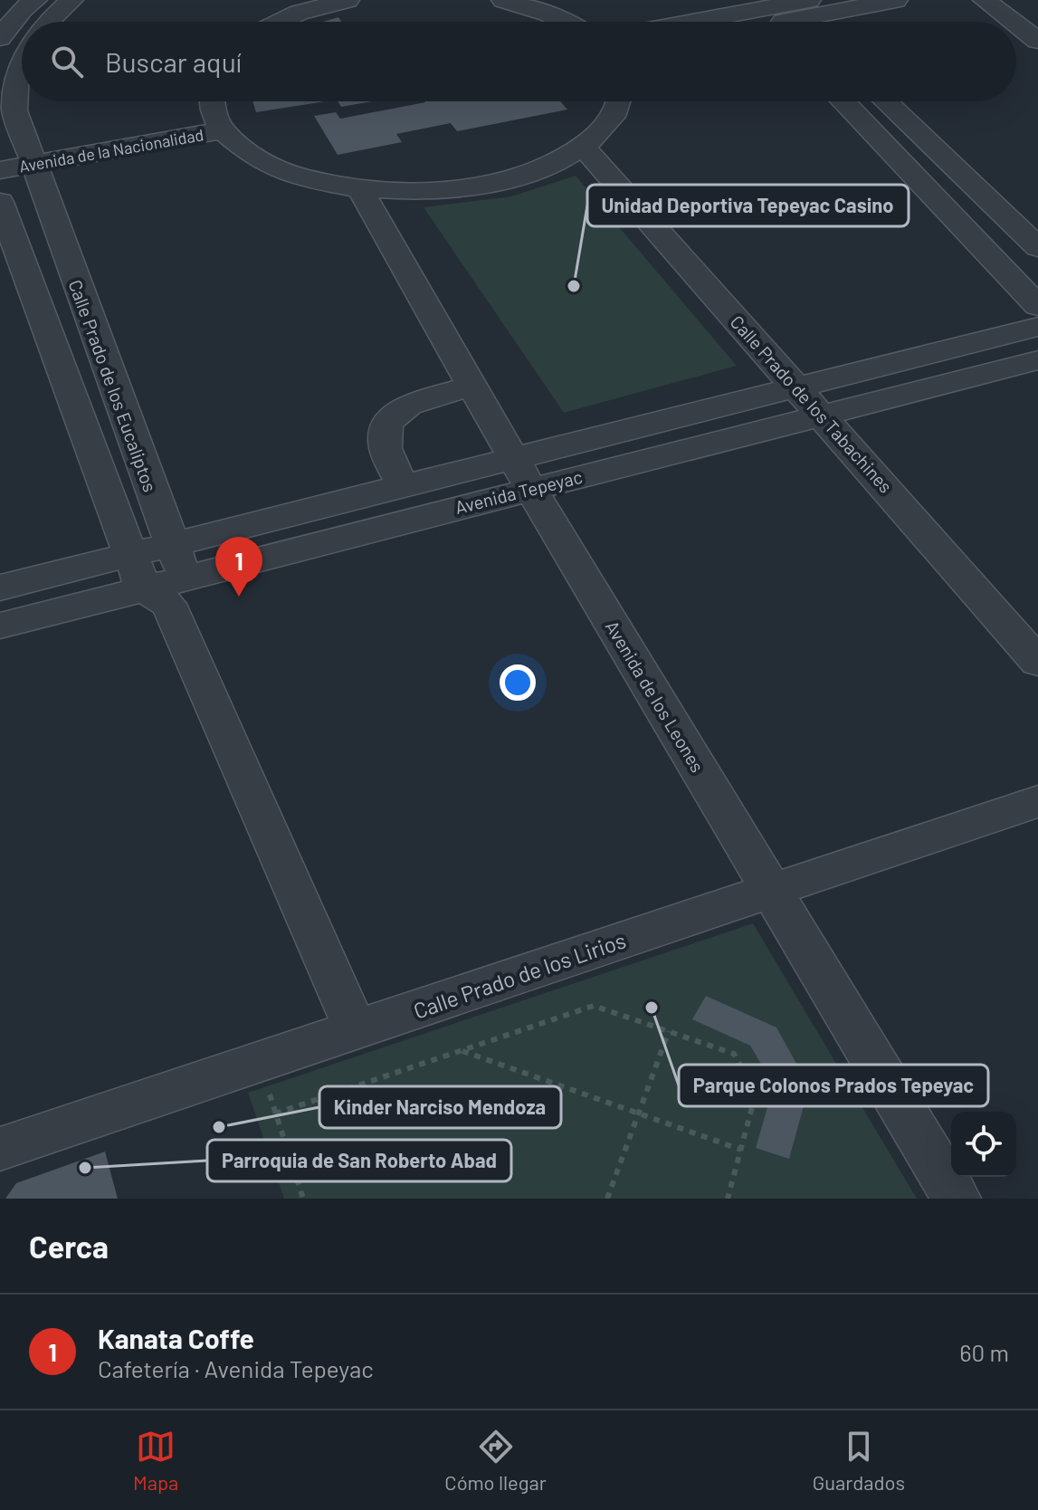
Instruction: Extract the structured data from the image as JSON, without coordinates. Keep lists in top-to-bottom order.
{
  "streets": {
    "street": [
      "Avenida de la Nacionalidad",
      "Calle Prado de los Eucaliptos",
      "Calle Prado de los Tabachines",
      "Avenida Tepeyac",
      "Avenida de los Leones",
      "Calle Prado de los Lirios"
    ]
  },
  "crossings": [
    ["Avenida de la Nacionalidad", "Calle Prado de los Eucaliptos"],
    ["Calle Prado de los Eucaliptos", "Avenida Tepeyac"],
    ["Calle Prado de los Eucaliptos", "Calle Prado de los Lirios"],
    ["Calle Prado de los Tabachines", "Avenida Tepeyac"],
    ["Avenida Tepeyac", "Avenida de los Leones"],
    ["Avenida de los Leones", "Calle Prado de los Lirios"]
  ],
  "places": [
    "Unidad Deportiva Tepeyac Casino",
    "Parque Colonos Prados Tepeyac",
    "Kinder Narciso Mendoza",
    "Parroquia de San Roberto Abad"
  ],
  "page": {
    "search": "Buscar aquí",
    "pins": "1",
    "heading": "Cerca",
    "list": [
      {
        "mark": "1",
        "name": "Kanata Coffe",
        "note": "Cafetería · Avenida Tepeyac",
        "value": "60 m"
      }
    ],
    "nav": ["Mapa", "Cómo llegar", "Guardados"]
  }
}
